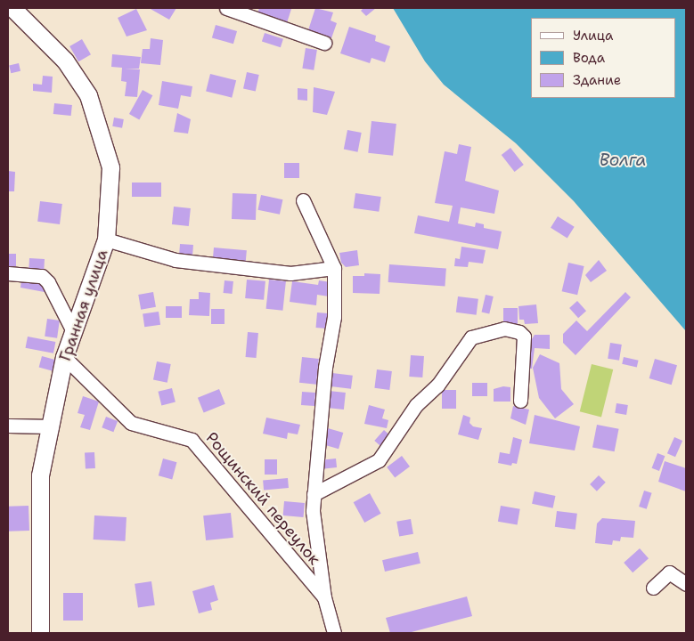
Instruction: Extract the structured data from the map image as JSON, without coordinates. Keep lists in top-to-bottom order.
{
  "streets": {
    "street": ["Гранная улица", "Рощинский переулок"]
  },
  "crossings": [
    ["Гранная улица", "Рощинский переулок"]
  ],
  "water": ["Волга"],
  "legend": ["Улица", "Вода", "Здание"]
}
